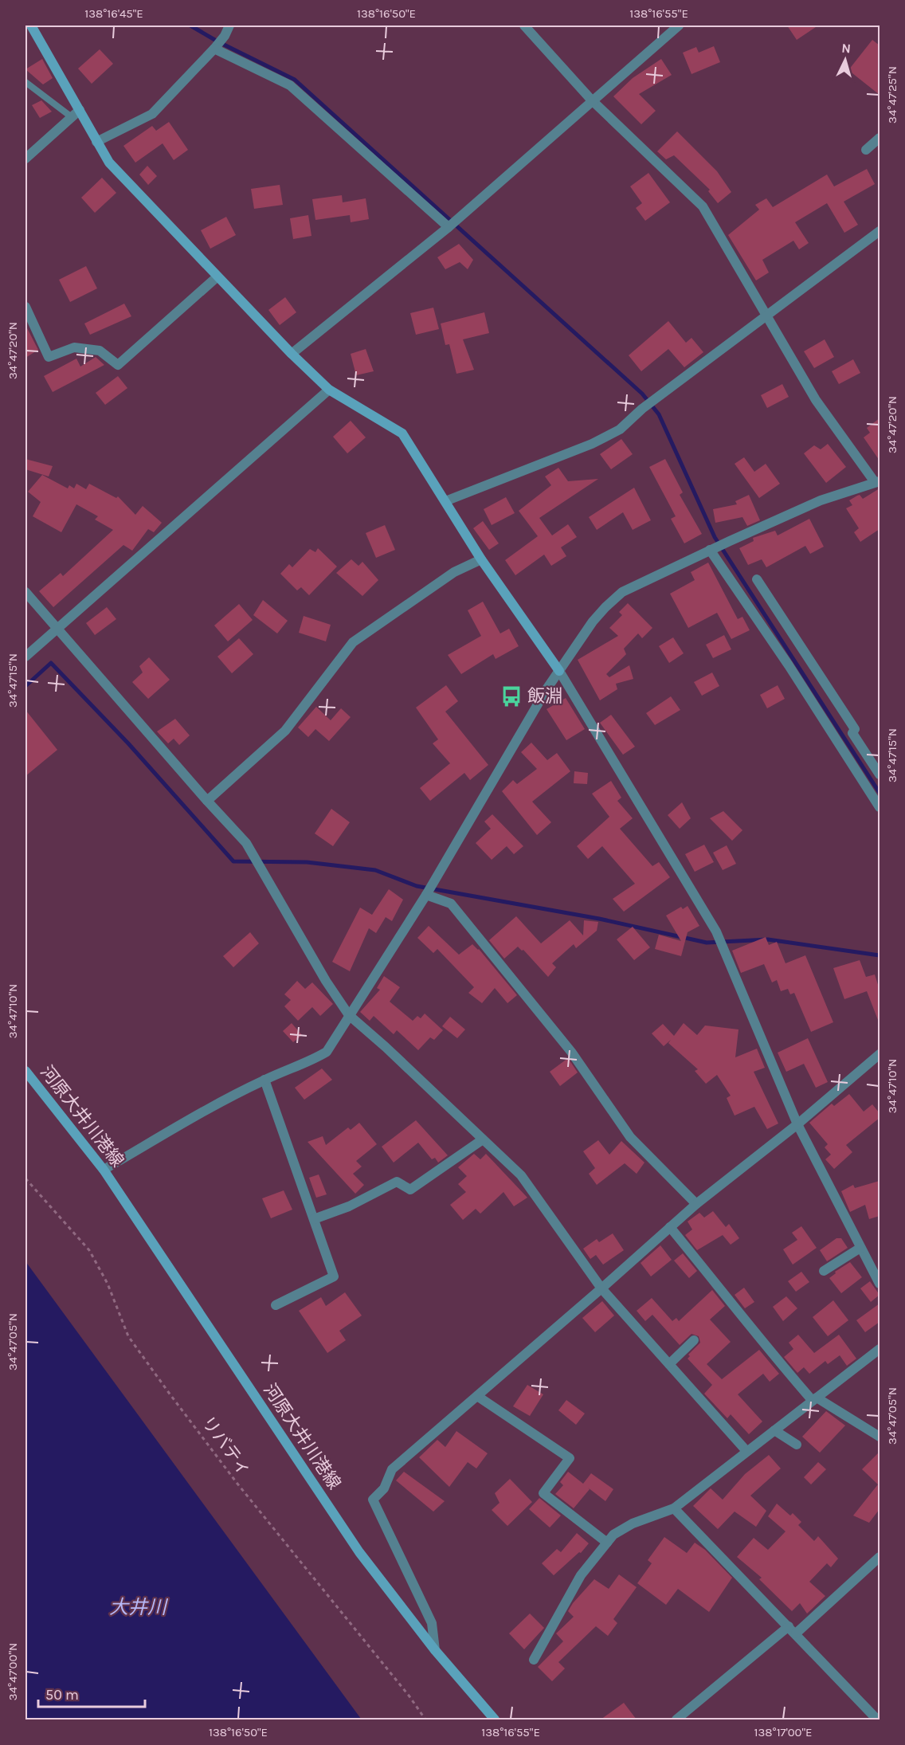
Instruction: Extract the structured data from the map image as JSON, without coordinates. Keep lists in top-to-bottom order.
{
  "streets": {
    "street": ["河原大井川港線"],
    "path": ["リバティ"]
  },
  "water": ["大井川"],
  "places": {
    "bus stop": ["飯淵"]
  },
  "scale_bar": "50 m",
  "north": "top",
  "coordinates": [
    "138°16'45\"E",
    "138°16'50\"E",
    "138°16'55\"E",
    "34°47'25\"N",
    "34°47'20\"N",
    "34°47'15\"N",
    "34°47'10\"N",
    "34°47'05\"N",
    "34°47'00\"N",
    "138°17'00\"E"
  ]
}
